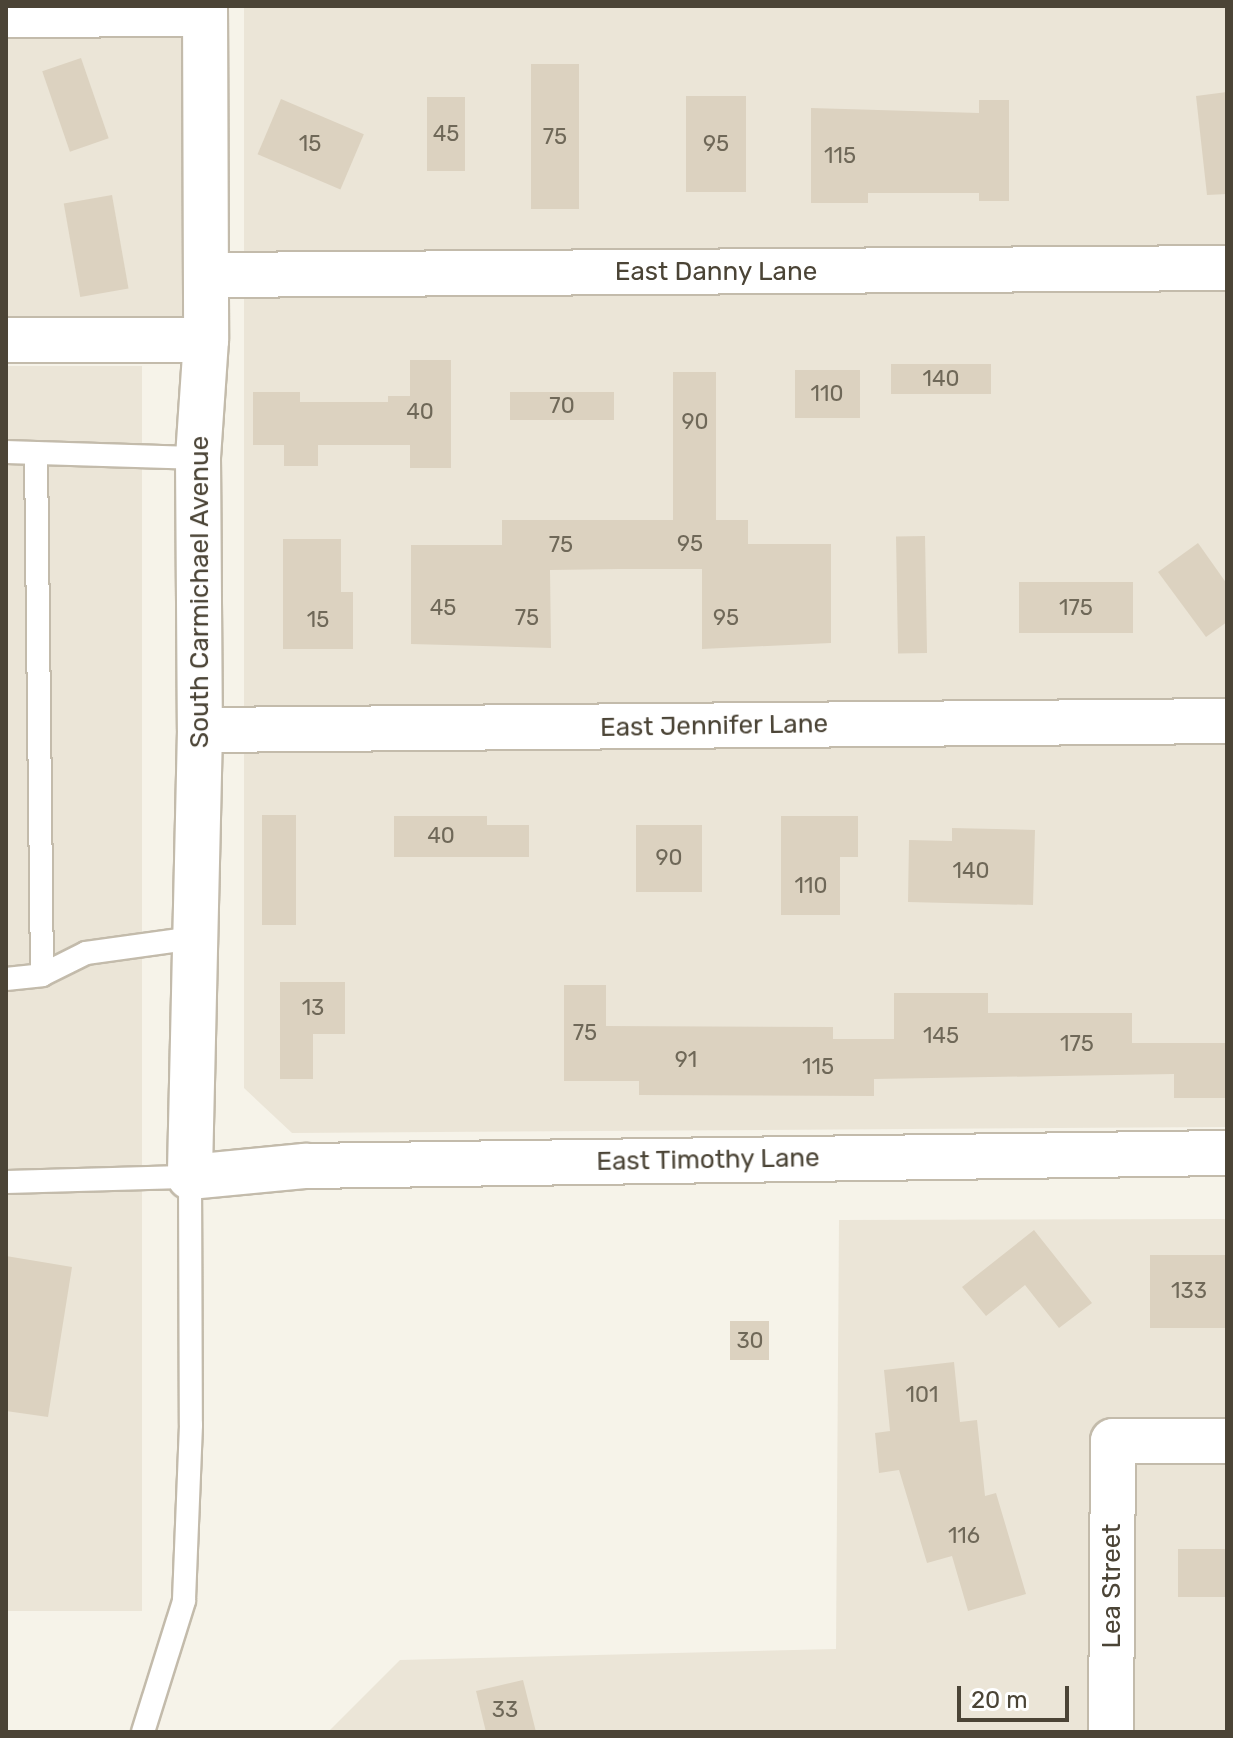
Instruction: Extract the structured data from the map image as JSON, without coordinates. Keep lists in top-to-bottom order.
{
  "streets": {
    "street": [
      "East Danny Lane",
      "South Carmichael Avenue",
      "East Jennifer Lane",
      "East Timothy Lane",
      "Lea Street"
    ]
  },
  "crossings": [
    ["East Danny Lane", "South Carmichael Avenue"],
    ["South Carmichael Avenue", "East Jennifer Lane"],
    ["South Carmichael Avenue", "East Timothy Lane"]
  ],
  "house_numbers": [
    "45",
    "75",
    "15",
    "95",
    "115",
    "140",
    "110",
    "70",
    "40",
    "90",
    "95",
    "75",
    "45",
    "175",
    "75",
    "95",
    "15",
    "40",
    "90",
    "140",
    "110",
    "13",
    "75",
    "145",
    "175",
    "91",
    "115",
    "133",
    "30",
    "101",
    "116",
    "33"
  ],
  "scale_bar": "20 m"
}
